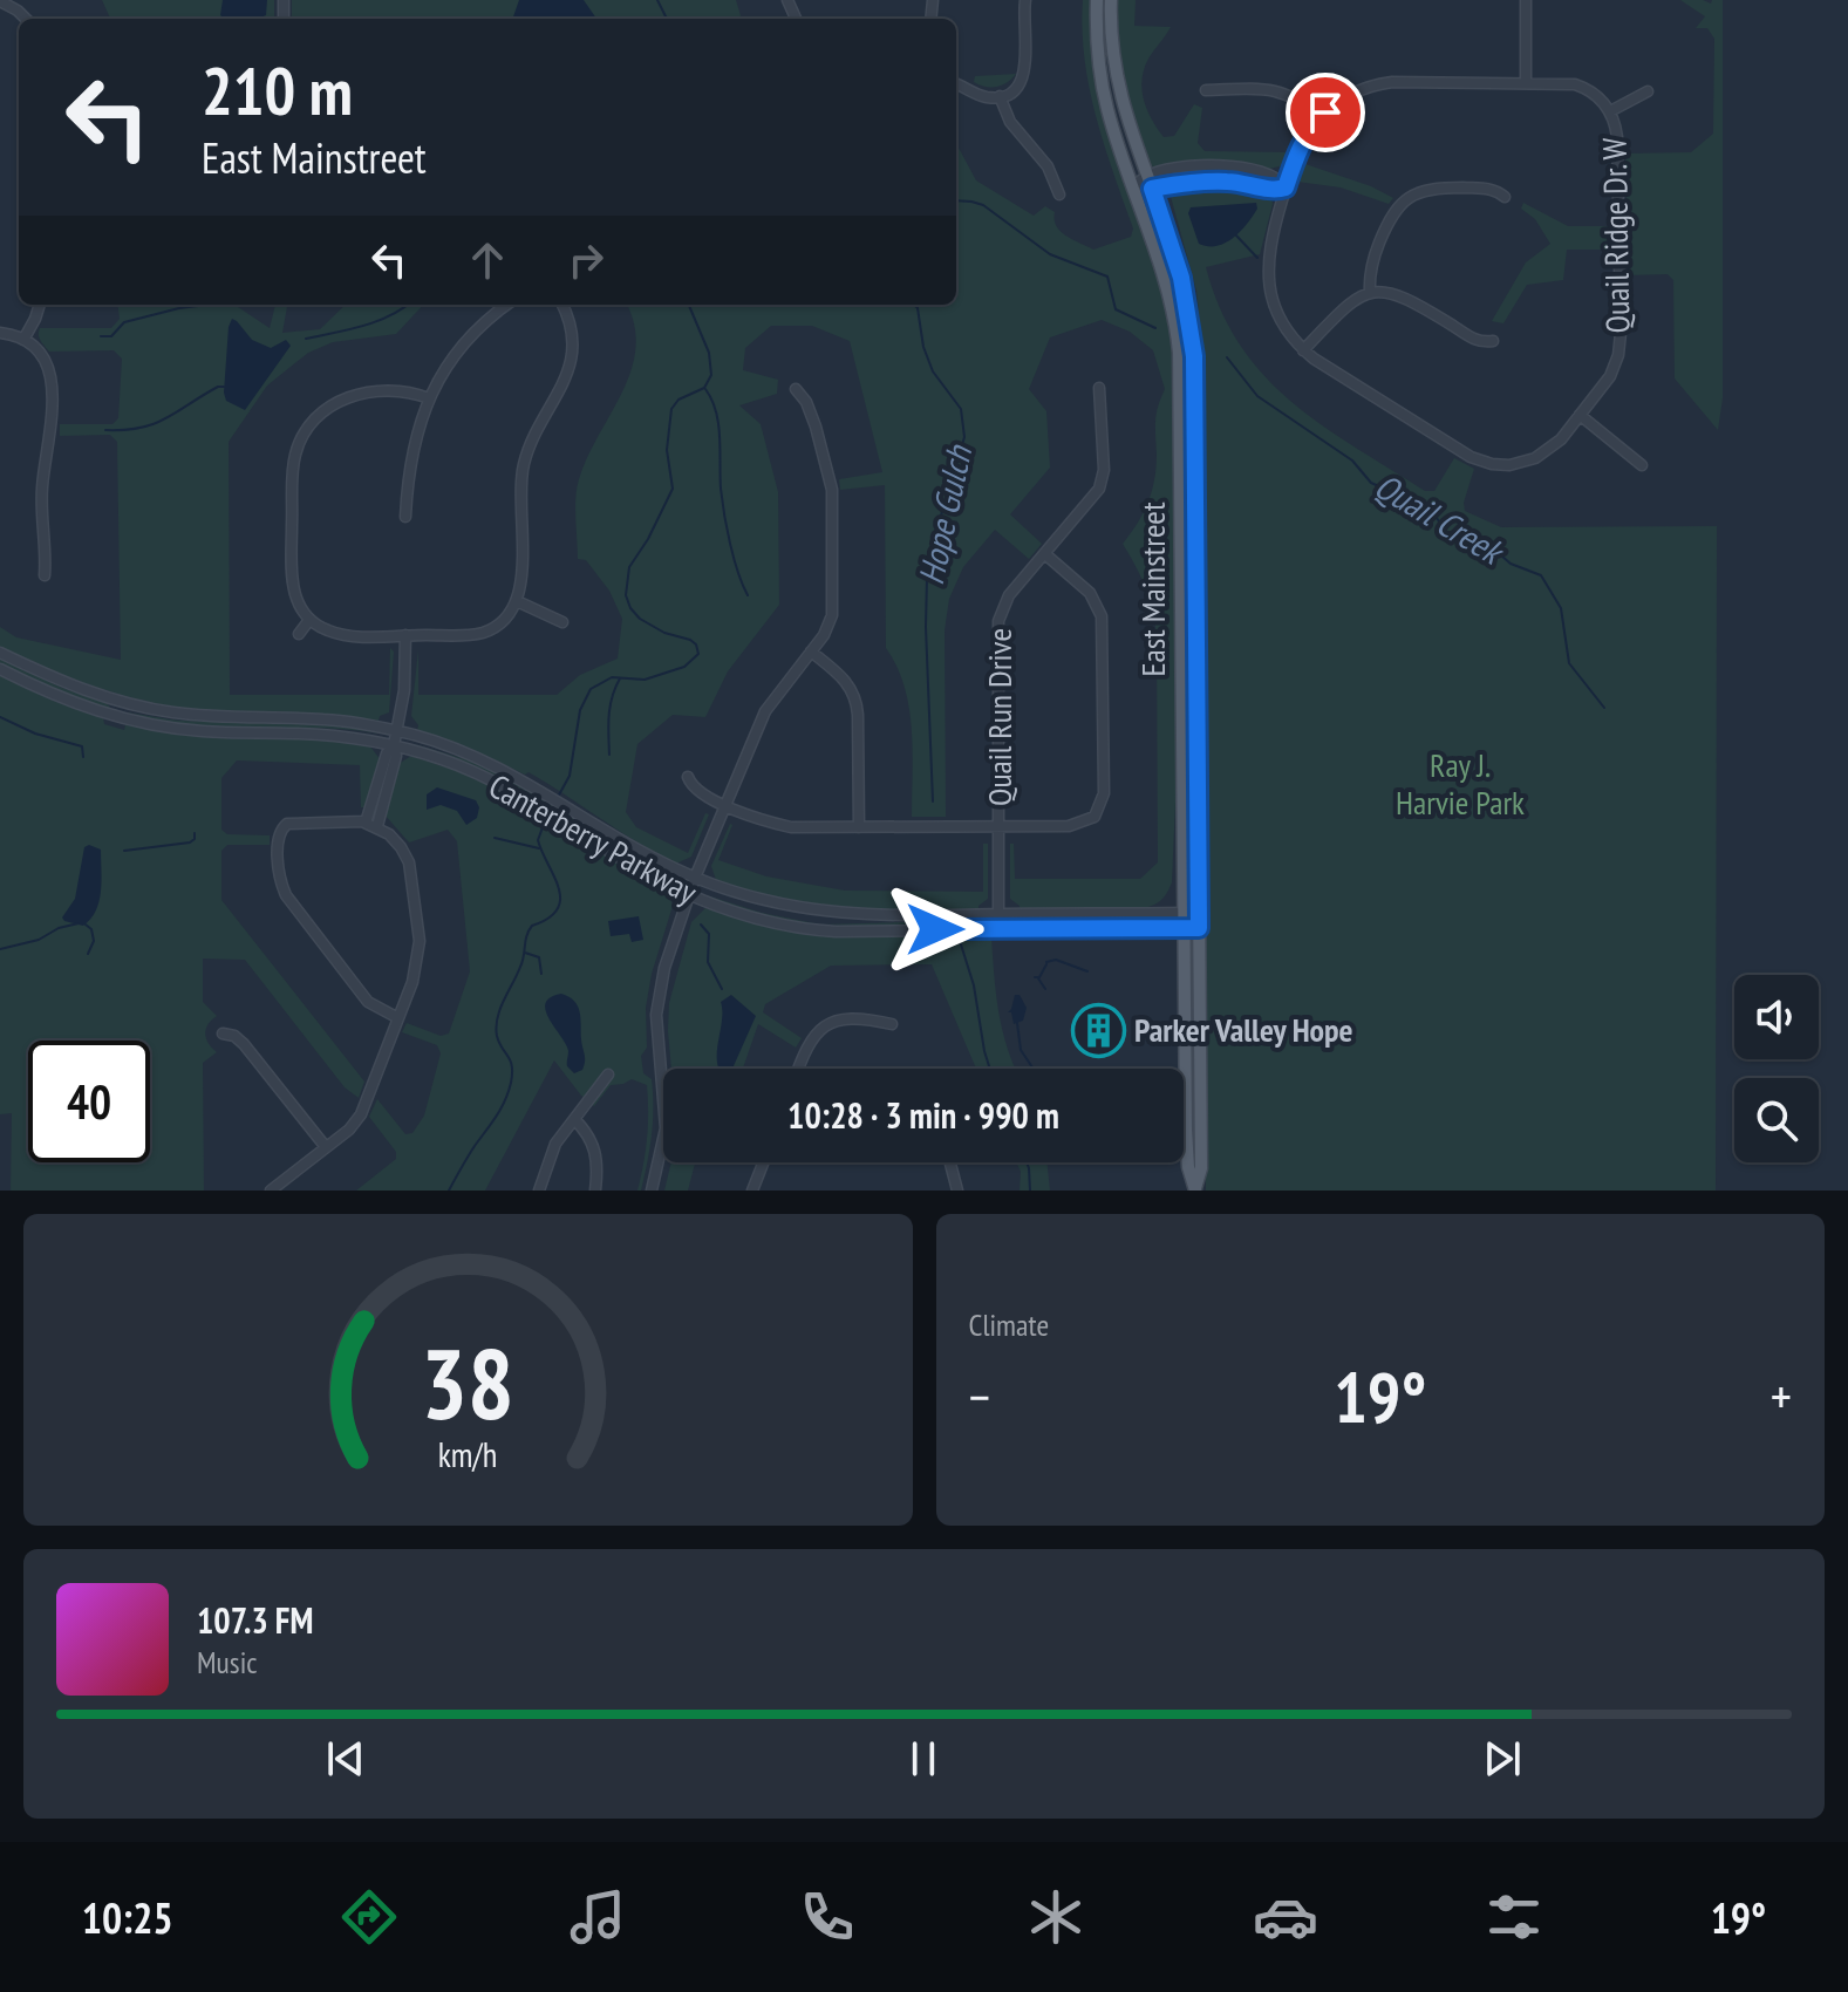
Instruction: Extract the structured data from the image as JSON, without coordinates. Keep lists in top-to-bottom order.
{
  "streets": {
    "main road": ["East Mainstreet"],
    "street": ["Quail Ridge Dr. W", "Quail Run Drive", "Canterberry Parkway"]
  },
  "crossings": [
    ["East Mainstreet", "Canterberry Parkway"],
    ["Quail Run Drive", "Canterberry Parkway"]
  ],
  "water": ["Hope Gulch", "Quail Creek"],
  "parks": ["Ray J. Harvie Park"],
  "places": {
    "building": ["Parker Valley Hope"]
  },
  "page": {
    "turn": ["210 m", "East Mainstreet"],
    "limit": "40",
    "trip": "10:28 · 3 min · 990 m",
    "tile": "Climate",
    "heat": ["−", "19°", "+"],
    "song": ["107.3 FM", "Music"],
    "tabs": ["10:25", "19°"],
    "gauge": ["38", "km/h"]
  }
}
